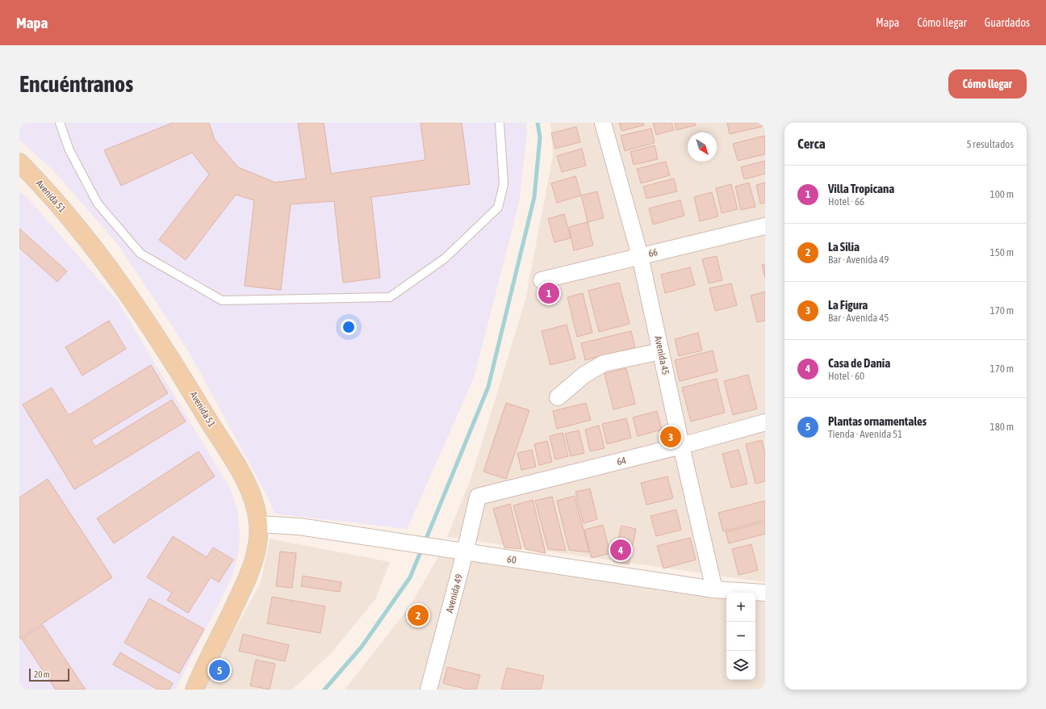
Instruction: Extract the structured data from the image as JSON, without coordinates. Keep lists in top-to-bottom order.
{
  "streets": {
    "main road": ["Avenida 51"],
    "street": [
      "66",
      "Avenida 45",
      "64",
      "60",
      "Avenida 49"
    ]
  },
  "crossings": [
    ["Avenida 51", "60"],
    ["66", "Avenida 45"],
    ["Avenida 45", "64"],
    ["Avenida 45", "60"],
    ["64", "Avenida 49"],
    ["60", "Avenida 49"]
  ],
  "scale_bar": "20 m",
  "north": "bottom right",
  "page": {
    "header": "Mapa",
    "nav": ["Mapa", "Cómo llegar", "Guardados"],
    "buttons": "Cómo llegar",
    "title": "Encuéntranos",
    "heading": ["Cerca", "5 resultados"],
    "list": [
      {
        "mark": "1",
        "name": "Villa Tropicana",
        "note": "Hotel · 66",
        "value": "100 m"
      },
      {
        "mark": "2",
        "name": "La Silia",
        "note": "Bar · Avenida 49",
        "value": "150 m"
      },
      {
        "mark": "3",
        "name": "La Figura",
        "note": "Bar · Avenida 45",
        "value": "170 m"
      },
      {
        "mark": "4",
        "name": "Casa de Dania",
        "note": "Hotel · 60",
        "value": "170 m"
      },
      {
        "mark": "5",
        "name": "Plantas ornamentales",
        "note": "Tienda · Avenida 51",
        "value": "180 m"
      }
    ],
    "pins": [
      "1",
      "3",
      "4",
      "2",
      "5"
    ],
    "map_buttons": ["+", "−"],
    "scale": "20 m"
  }
}
